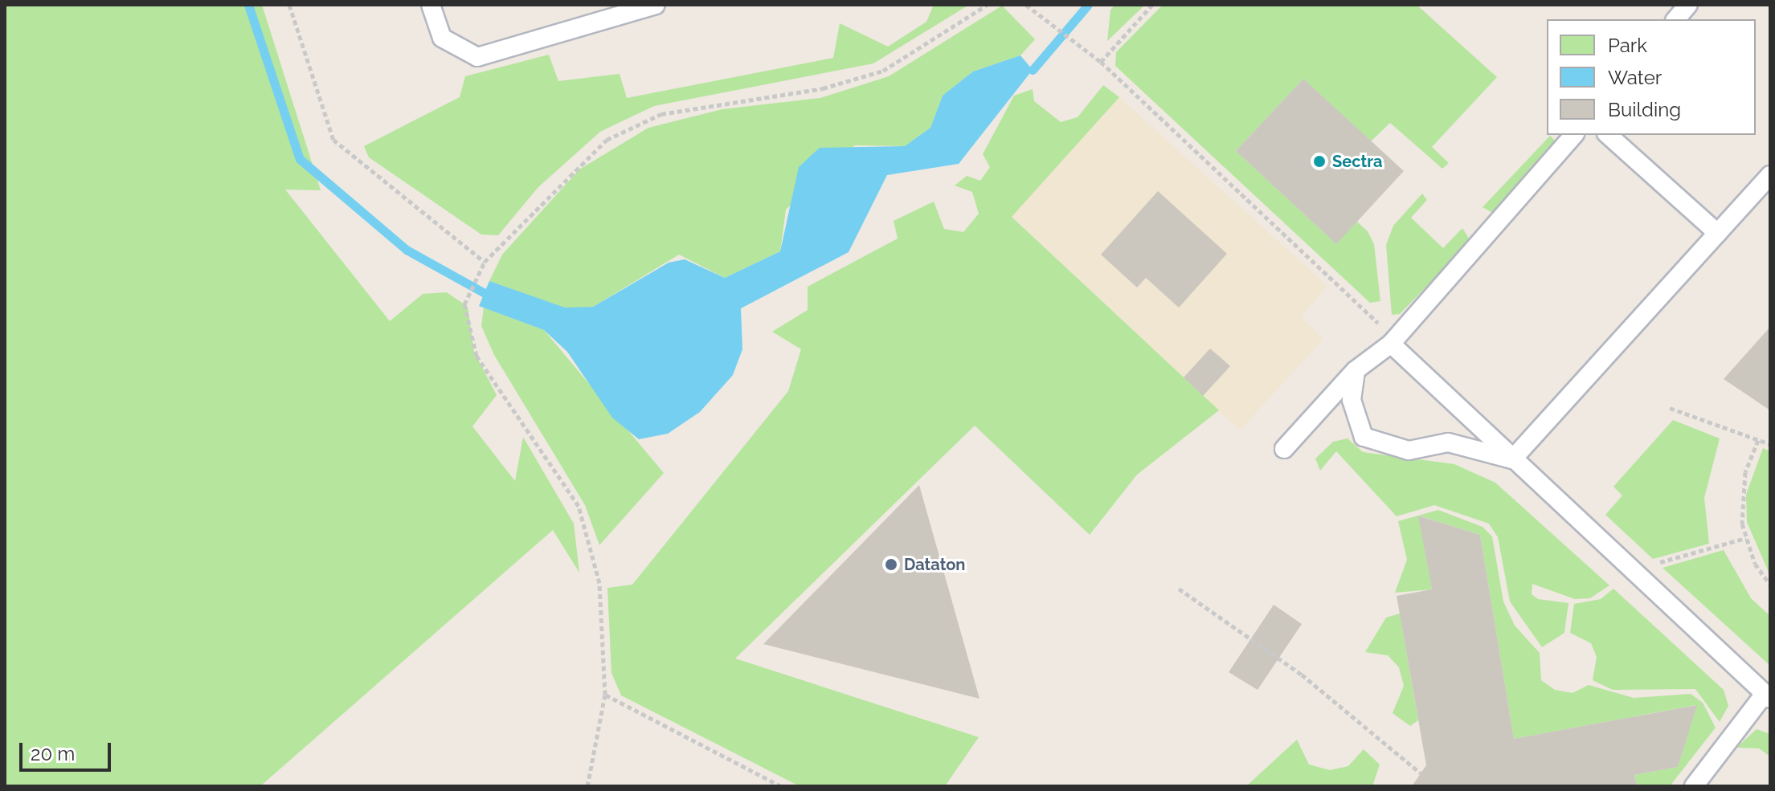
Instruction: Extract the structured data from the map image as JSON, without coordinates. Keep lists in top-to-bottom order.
{
  "places": ["Sectra", "Dataton"],
  "legend": ["Park", "Water", "Building"],
  "scale_bar": "20 m"
}
